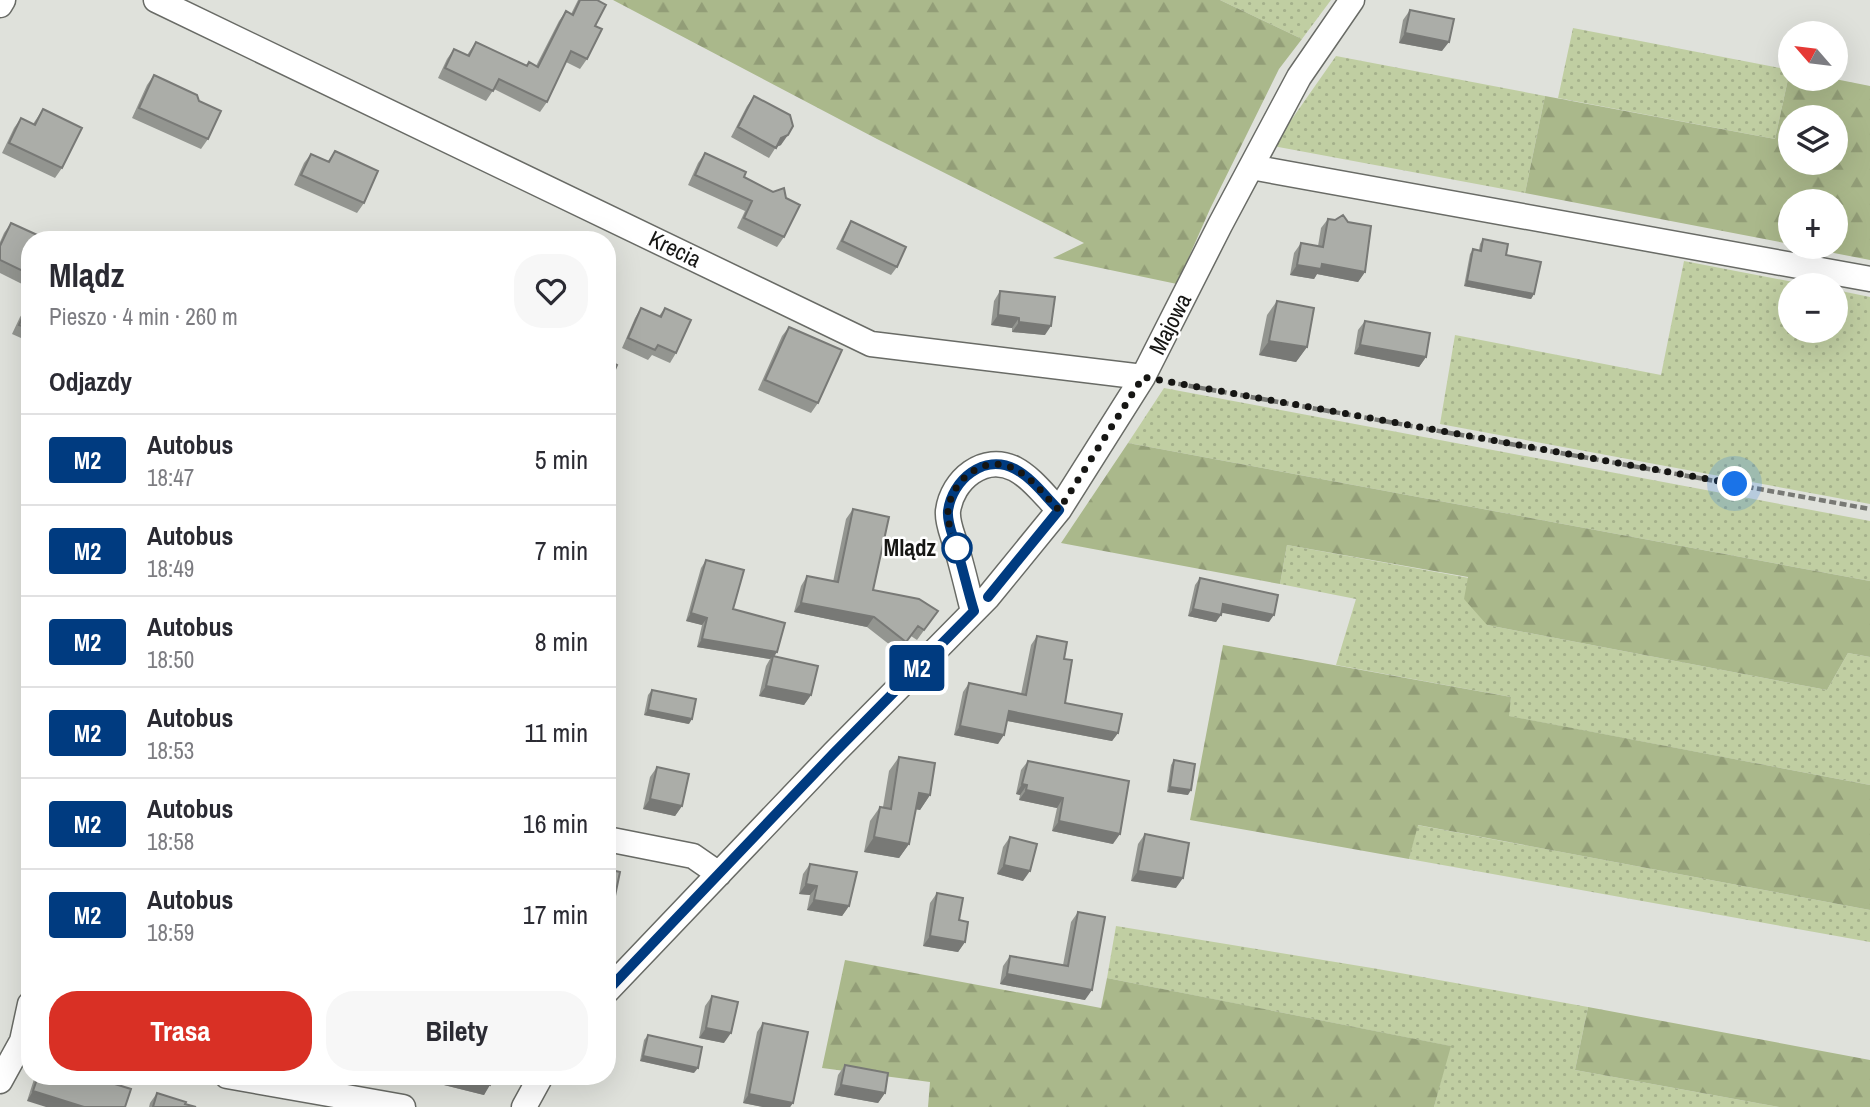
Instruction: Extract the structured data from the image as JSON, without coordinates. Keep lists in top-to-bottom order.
{
  "streets": {
    "street": ["Krecia", "Majowa"]
  },
  "crossings": [
    ["Krecia", "Majowa"]
  ],
  "places": ["Mlądz"],
  "lines": ["bus line M2"],
  "north": "top left",
  "page": {
    "on_map": "M2",
    "map_buttons": ["+", "−"],
    "heading": [
      ["Mlądz", "Pieszo · 4 min · 260 m"],
      "Odjazdy"
    ],
    "list": [
      {
        "mark": "M2",
        "name": "Autobus",
        "note": "18:47",
        "value": "5 min"
      },
      {
        "mark": "M2",
        "name": "Autobus",
        "note": "18:49",
        "value": "7 min"
      },
      {
        "mark": "M2",
        "name": "Autobus",
        "note": "18:50",
        "value": "8 min"
      },
      {
        "mark": "M2",
        "name": "Autobus",
        "note": "18:53",
        "value": "11 min"
      },
      {
        "mark": "M2",
        "name": "Autobus",
        "note": "18:58",
        "value": "16 min"
      },
      {
        "mark": "M2",
        "name": "Autobus",
        "note": "18:59",
        "value": "17 min"
      }
    ],
    "buttons": ["Trasa", "Bilety"]
  }
}
